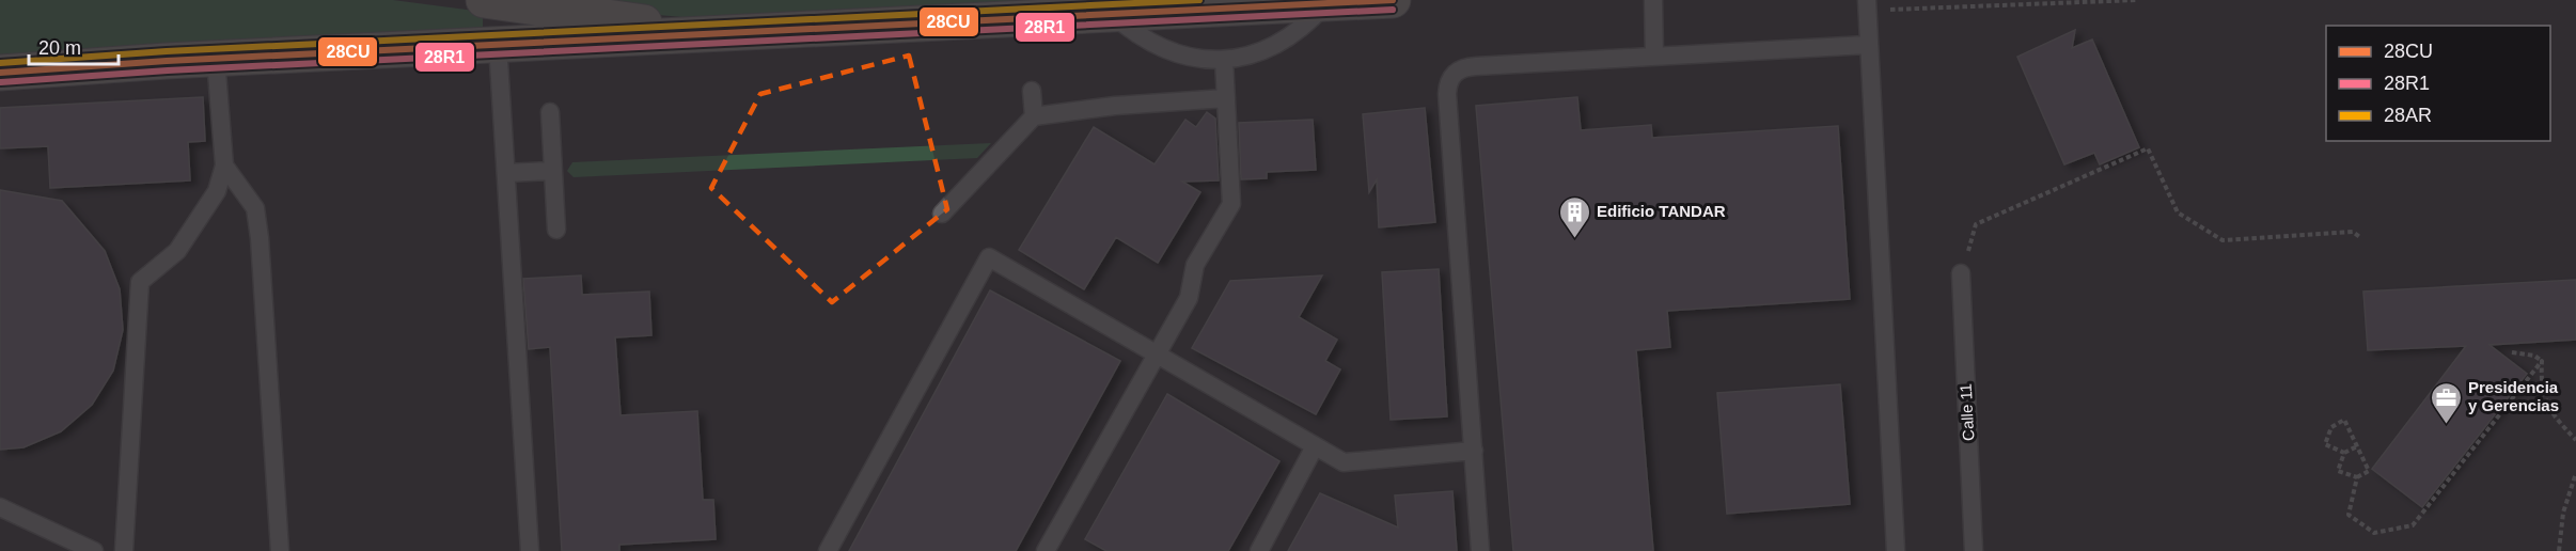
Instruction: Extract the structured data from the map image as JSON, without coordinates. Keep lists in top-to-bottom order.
{
  "streets": {
    "lane": ["Calle 11"]
  },
  "places": {
    "building": ["Edificio TANDAR"],
    "office": ["Presidencia y Gerencias"]
  },
  "lines": ["transit line 28CU", "transit line 28AR", "transit line 28R1"],
  "legend": ["28CU", "28R1", "28AR"],
  "scale_bar": "20 m"
}
